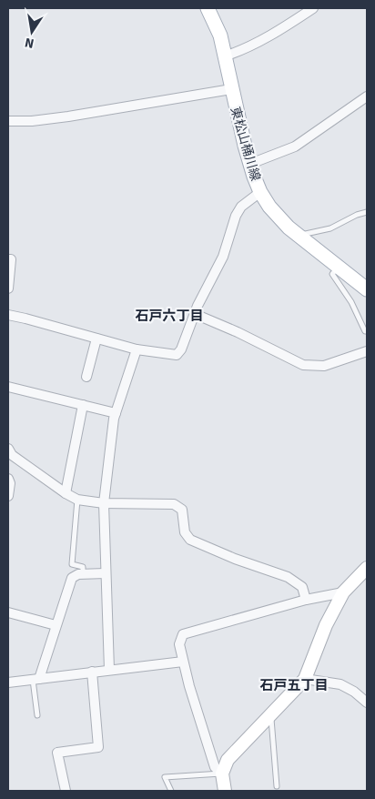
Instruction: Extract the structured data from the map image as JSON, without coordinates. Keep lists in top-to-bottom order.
{
  "streets": {
    "main road": ["東松山桶川線"]
  },
  "districts": ["石戸六丁目", "石戸五丁目"],
  "north": "bottom"
}
